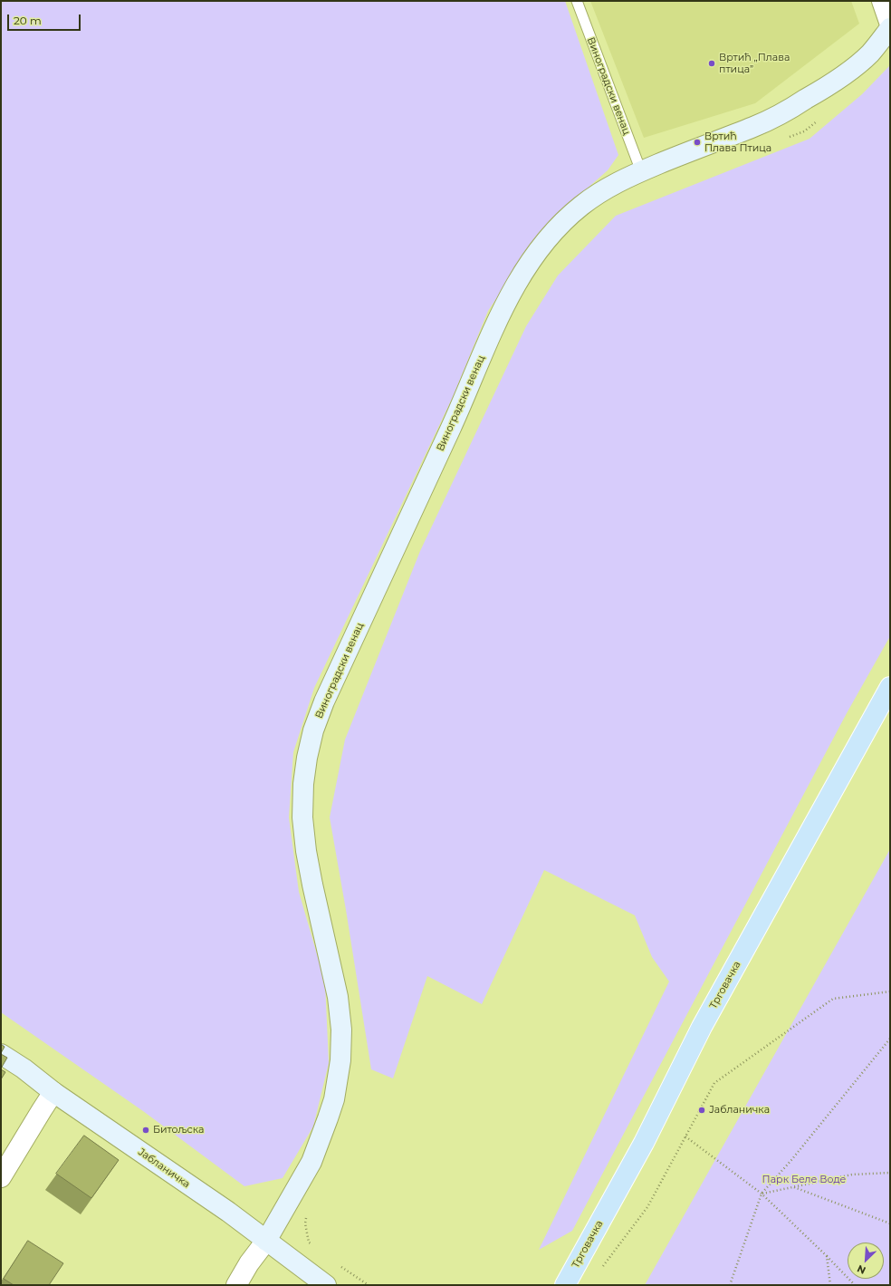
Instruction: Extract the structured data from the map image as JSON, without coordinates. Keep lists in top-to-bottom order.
{
  "streets": {
    "main road": ["Трговачка"],
    "street": ["Виноградски венац", "Јабланичка"]
  },
  "crossings": [
    ["Виноградски венац", "Јабланичка"]
  ],
  "parks": ["Парк Беле Воде"],
  "places": [
    "Вртић „Плава птица”",
    "Вртић Плава Птица",
    "Јабланичка",
    "Битољска"
  ],
  "scale_bar": "20 m",
  "north": "bottom left"
}
